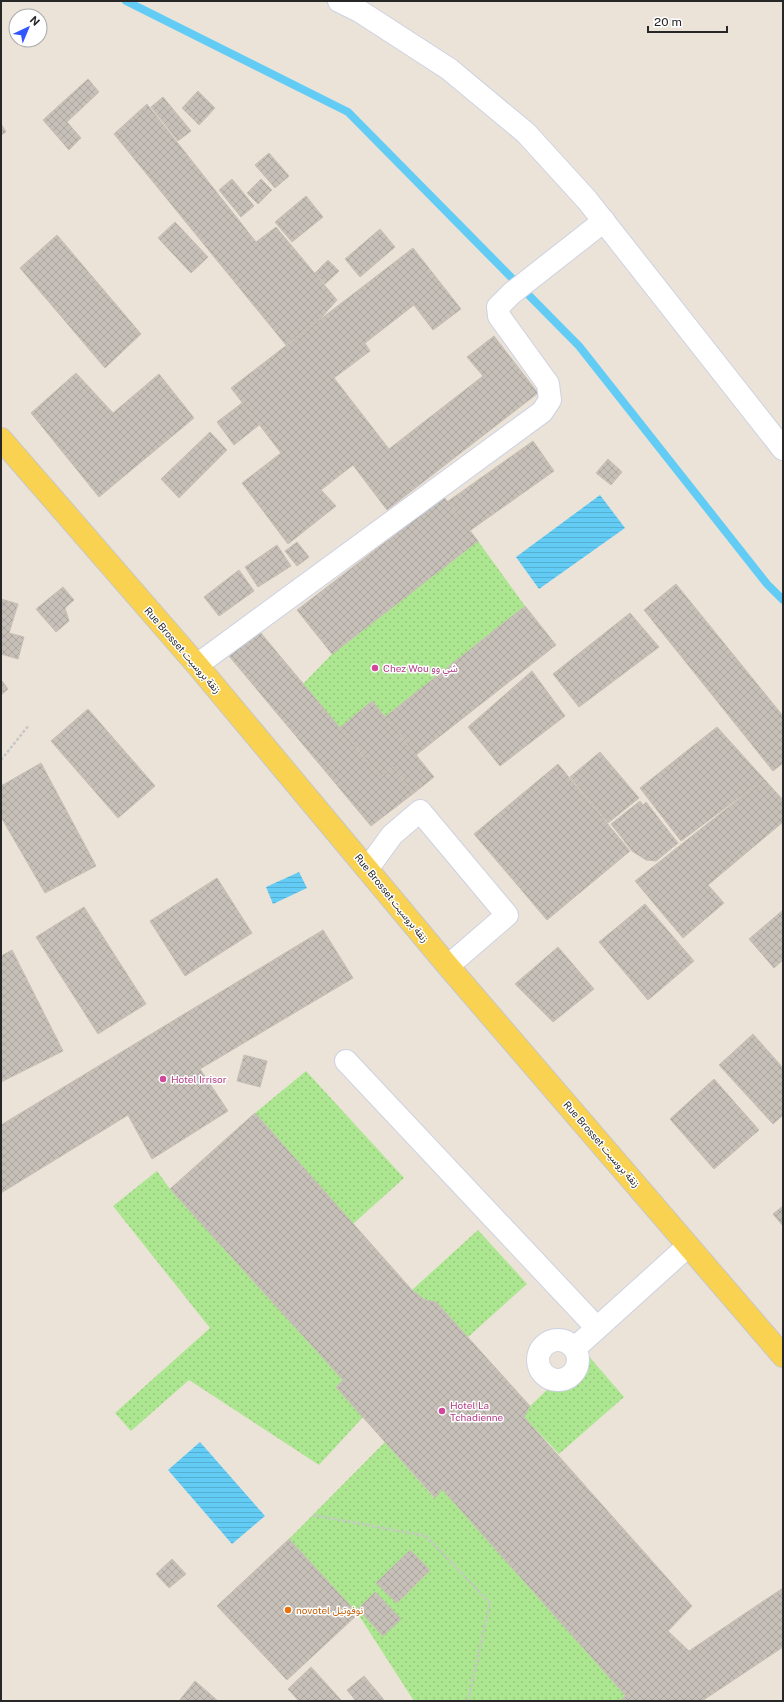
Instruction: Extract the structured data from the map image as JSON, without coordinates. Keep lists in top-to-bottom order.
{
  "streets": {
    "main road": ["Rue Brosset زنقة بروسيت"]
  },
  "places": [
    "Chez Wou شي وو",
    "Hotel Irrisor",
    "Hotel La Tchadienne",
    "novotel نوفوتيل"
  ],
  "scale_bar": "20 m",
  "north": "top right"
}
